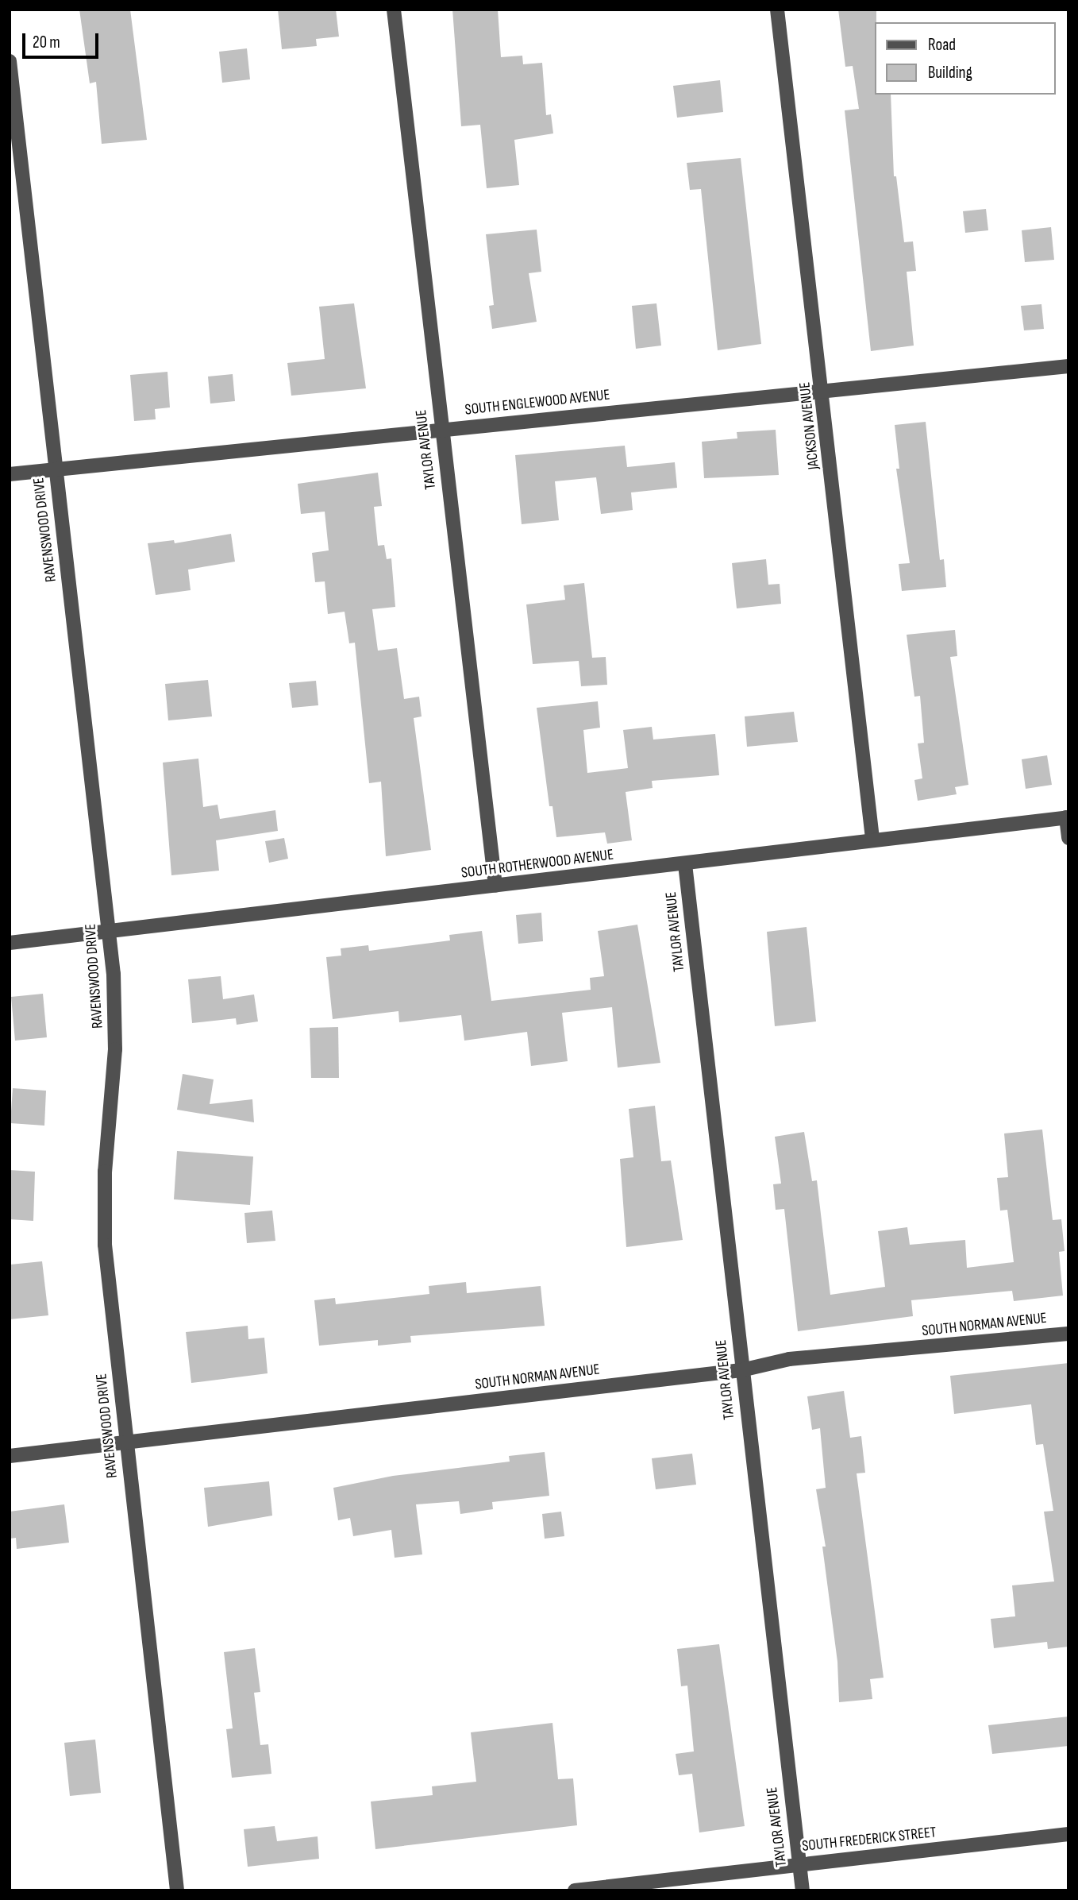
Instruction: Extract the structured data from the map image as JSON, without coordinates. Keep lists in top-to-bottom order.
{
  "streets": {
    "street": [
      "SOUTH ENGLEWOOD AVENUE",
      "JACKSON AVENUE",
      "TAYLOR AVENUE",
      "RAVENSWOOD DRIVE",
      "SOUTH ROTHERWOOD AVENUE",
      "SOUTH NORMAN AVENUE",
      "SOUTH FREDERICK STREET"
    ]
  },
  "crossings": [
    ["SOUTH ENGLEWOOD AVENUE", "JACKSON AVENUE"],
    ["SOUTH ENGLEWOOD AVENUE", "TAYLOR AVENUE"],
    ["SOUTH ENGLEWOOD AVENUE", "RAVENSWOOD DRIVE"],
    ["JACKSON AVENUE", "SOUTH ROTHERWOOD AVENUE"],
    ["TAYLOR AVENUE", "SOUTH ROTHERWOOD AVENUE"],
    ["TAYLOR AVENUE", "SOUTH NORMAN AVENUE"],
    ["TAYLOR AVENUE", "SOUTH FREDERICK STREET"],
    ["RAVENSWOOD DRIVE", "SOUTH ROTHERWOOD AVENUE"],
    ["RAVENSWOOD DRIVE", "SOUTH NORMAN AVENUE"]
  ],
  "legend": ["Road", "Building"],
  "scale_bar": "20 m"
}
